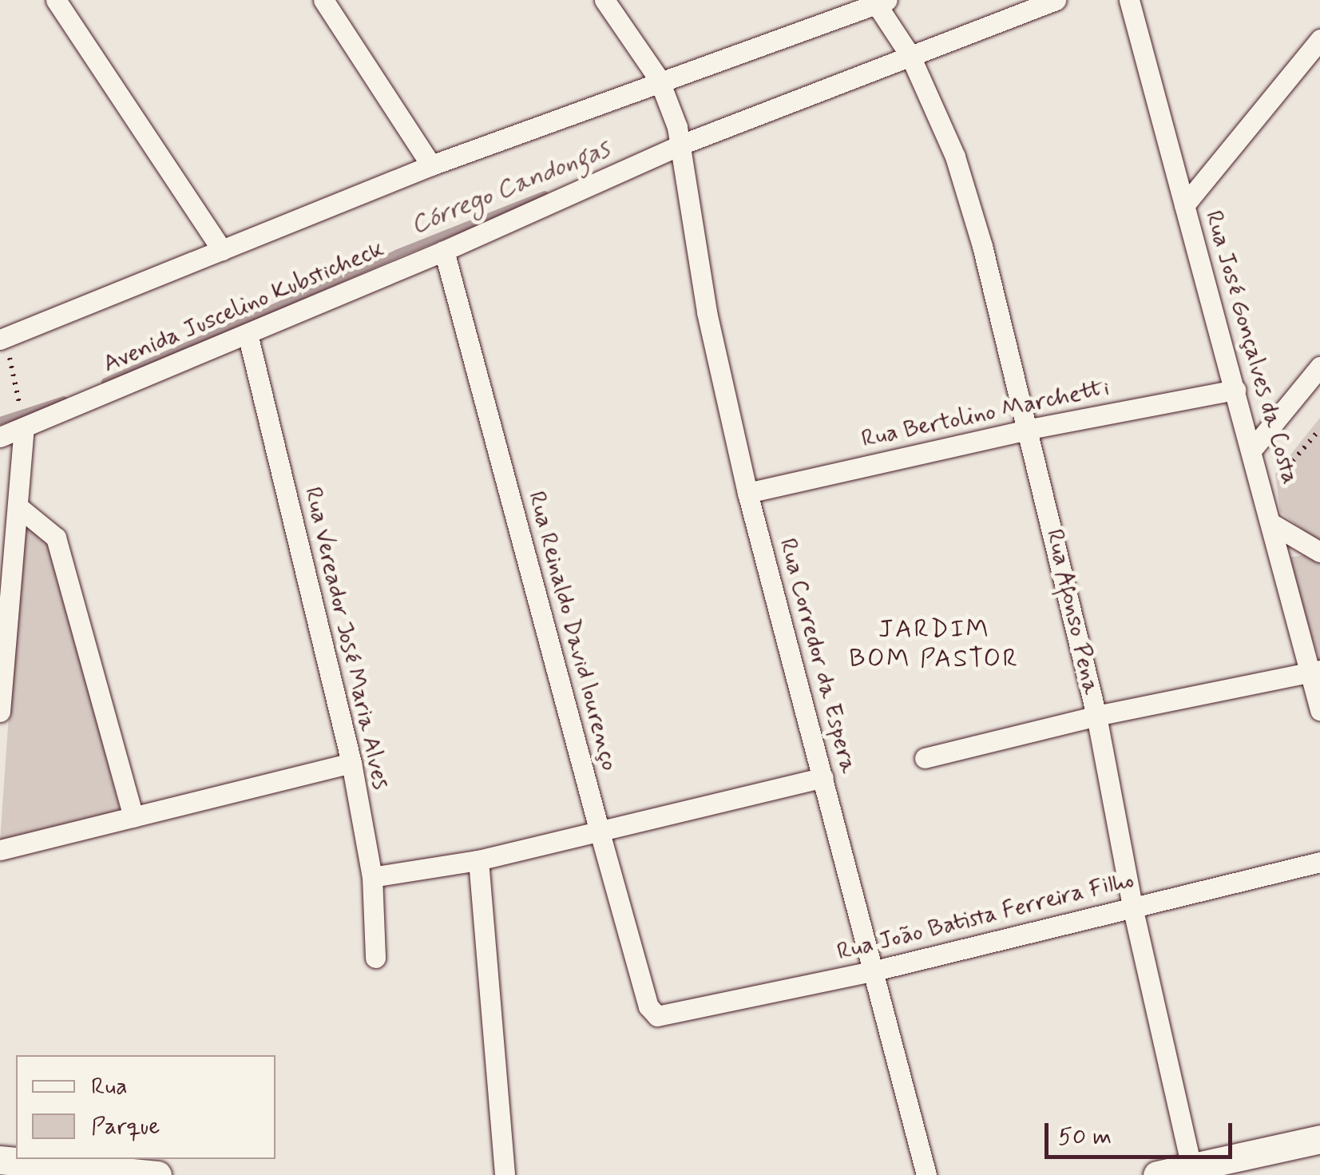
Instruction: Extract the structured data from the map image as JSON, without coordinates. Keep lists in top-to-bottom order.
{
  "streets": {
    "street": [
      "Avenida Juscelino Kubsticheck",
      "Rua José Gonçalves da Costa",
      "Rua Bertolino Marchetti",
      "Rua Afonso Pena",
      "Rua Reinaldo David lourenço",
      "Rua Vereador José Maria Alves",
      "Rua Corredor da Espera",
      "Rua João Batista Ferreira Filho"
    ]
  },
  "crossings": [
    ["Avenida Juscelino Kubsticheck", "Rua Afonso Pena"],
    ["Avenida Juscelino Kubsticheck", "Rua Reinaldo David lourenço"],
    ["Avenida Juscelino Kubsticheck", "Rua Vereador José Maria Alves"],
    ["Avenida Juscelino Kubsticheck", "Rua Corredor da Espera"],
    ["Rua José Gonçalves da Costa", "Rua Bertolino Marchetti"],
    ["Rua Bertolino Marchetti", "Rua Afonso Pena"],
    ["Rua Bertolino Marchetti", "Rua Corredor da Espera"],
    ["Rua Afonso Pena", "Rua João Batista Ferreira Filho"],
    ["Rua Reinaldo David lourenço", "Rua João Batista Ferreira Filho"],
    ["Rua Corredor da Espera", "Rua João Batista Ferreira Filho"]
  ],
  "districts": ["JARDIM BOM PASTOR"],
  "water": ["Córrego Candongas"],
  "legend": ["Rua", "Parque"],
  "scale_bar": "50 m"
}
